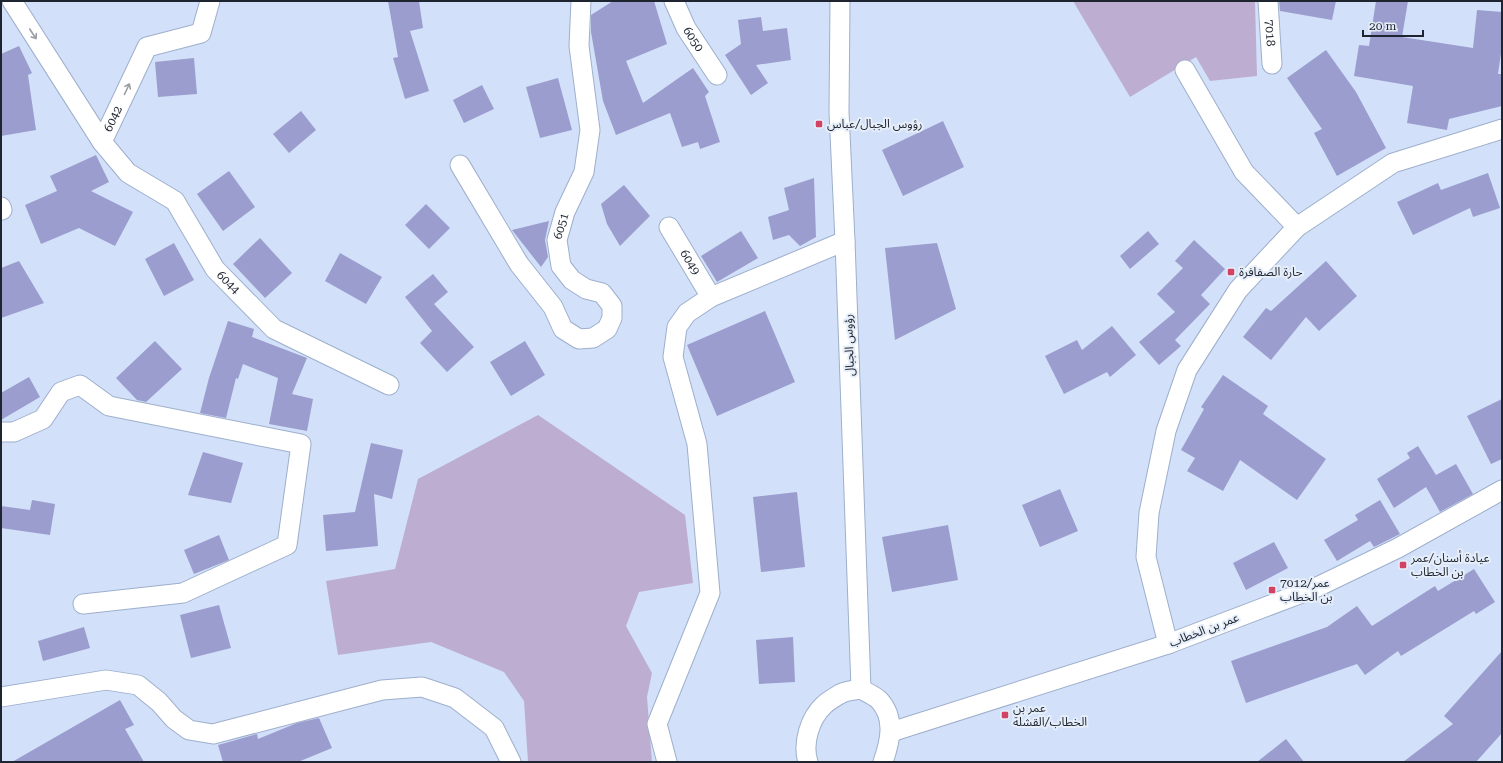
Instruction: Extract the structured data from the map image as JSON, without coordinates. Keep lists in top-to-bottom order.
{
  "streets": {
    "street": [
      "7018",
      "6050",
      "6042",
      "6051",
      "6049",
      "6044",
      "رؤوس الجبال",
      "عمر بن الخطاب"
    ]
  },
  "crossings": [
    ["6042", "6044"]
  ],
  "places": {
    "transit": [
      "رؤوس الجبال/عباس",
      "حارة الصفافرة",
      "عيادة أسنان/عمر بن الخطاب",
      "7012/عمر بن الخطاب",
      "عمر بن الخطاب/القشلة"
    ]
  },
  "scale_bar": "20 m"
}
